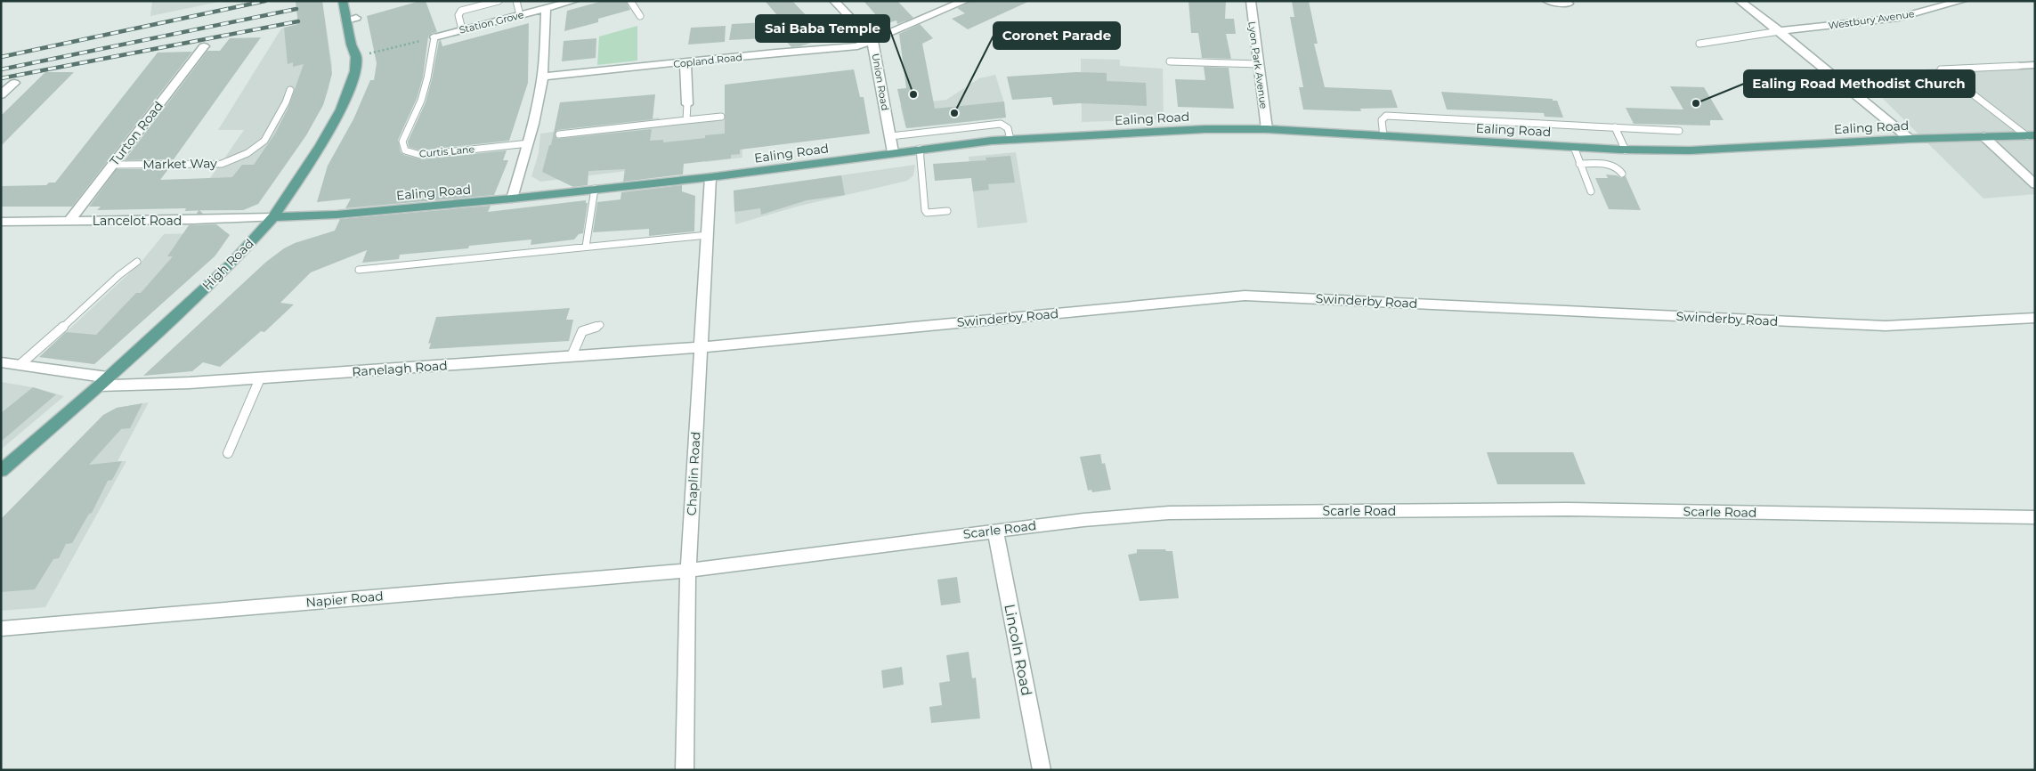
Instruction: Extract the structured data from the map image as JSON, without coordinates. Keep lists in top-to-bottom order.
{
  "streets": {
    "main road": ["Ealing Road", "High Road"],
    "street": [
      "Westbury Avenue",
      "Station Grove",
      "Copland Road",
      "Lyon Park Avenue",
      "Union Road",
      "Turton Road",
      "Lancelot Road",
      "Swinderby Road",
      "Ranelagh Road",
      "Chaplin Road",
      "Scarle Road",
      "Napier Road",
      "Lincoln Road"
    ],
    "lane": ["Curtis Lane", "Market Way"]
  },
  "crossings": [
    ["Station Grove", "Curtis Lane"],
    ["Copland Road", "Union Road"],
    ["Lyon Park Avenue", "Ealing Road"],
    ["Union Road", "Ealing Road"],
    ["Ealing Road", "Lancelot Road"],
    ["Ealing Road", "High Road"],
    ["Ealing Road", "Chaplin Road"],
    ["Turton Road", "Market Way"],
    ["Turton Road", "Lancelot Road"],
    ["Lancelot Road", "High Road"],
    ["High Road", "Ranelagh Road"],
    ["Swinderby Road", "Ranelagh Road"],
    ["Swinderby Road", "Chaplin Road"],
    ["Ranelagh Road", "Chaplin Road"],
    ["Chaplin Road", "Scarle Road"],
    ["Chaplin Road", "Napier Road"],
    ["Scarle Road", "Napier Road"],
    ["Scarle Road", "Lincoln Road"]
  ],
  "places": ["Sai Baba Temple", "Ealing Road Methodist Church", "Coronet Parade"]
}
